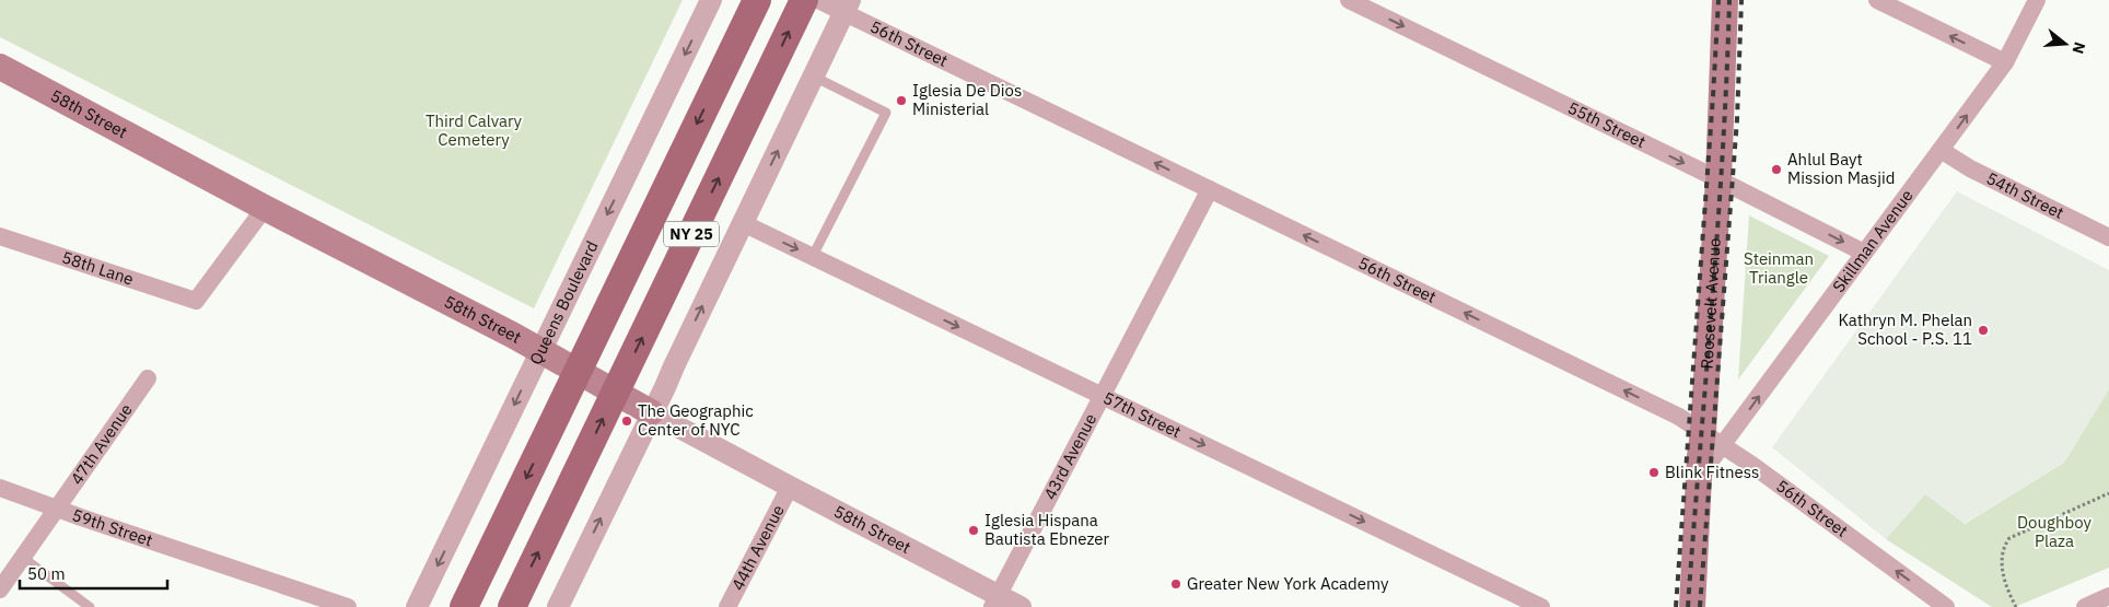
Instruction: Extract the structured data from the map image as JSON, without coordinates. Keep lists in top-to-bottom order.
{
  "streets": {
    "main road": ["58th Street", "NY 25", "Roosevelt Avenue"],
    "street": [
      "56th Street",
      "55th Street",
      "54th Street",
      "Skillman Avenue",
      "58th Lane",
      "Queens Boulevard",
      "57th Street",
      "47th Avenue",
      "43rd Avenue",
      "59th Street",
      "44th Avenue"
    ]
  },
  "crossings": [
    ["56th Street", "Skillman Avenue"],
    ["56th Street", "Roosevelt Avenue"],
    ["56th Street", "43rd Avenue"],
    ["58th Street", "NY 25"],
    ["58th Street", "58th Lane"],
    ["58th Street", "Queens Boulevard"],
    ["58th Street", "43rd Avenue"],
    ["58th Street", "44th Avenue"],
    ["55th Street", "Skillman Avenue"],
    ["55th Street", "Roosevelt Avenue"],
    ["54th Street", "Skillman Avenue"],
    ["Skillman Avenue", "Roosevelt Avenue"],
    ["57th Street", "43rd Avenue"],
    ["47th Avenue", "59th Street"]
  ],
  "one_way": [
    "56th Street",
    "55th Street",
    "Skillman Avenue",
    "57th Street"
  ],
  "parks": ["Third Calvary Cemetery", "Steinman Triangle", "Doughboy Plaza"],
  "places": [
    "Iglesia De Dios Ministerial",
    "Ahlul Bayt Mission Masjid",
    "Kathryn M. Phelan School - P.S. 11",
    "The Geographic Center of NYC",
    "Blink Fitness",
    "Iglesia Hispana Bautista Ebnezer",
    "Greater New York Academy"
  ],
  "scale_bar": "50 m",
  "north": "right"
}
